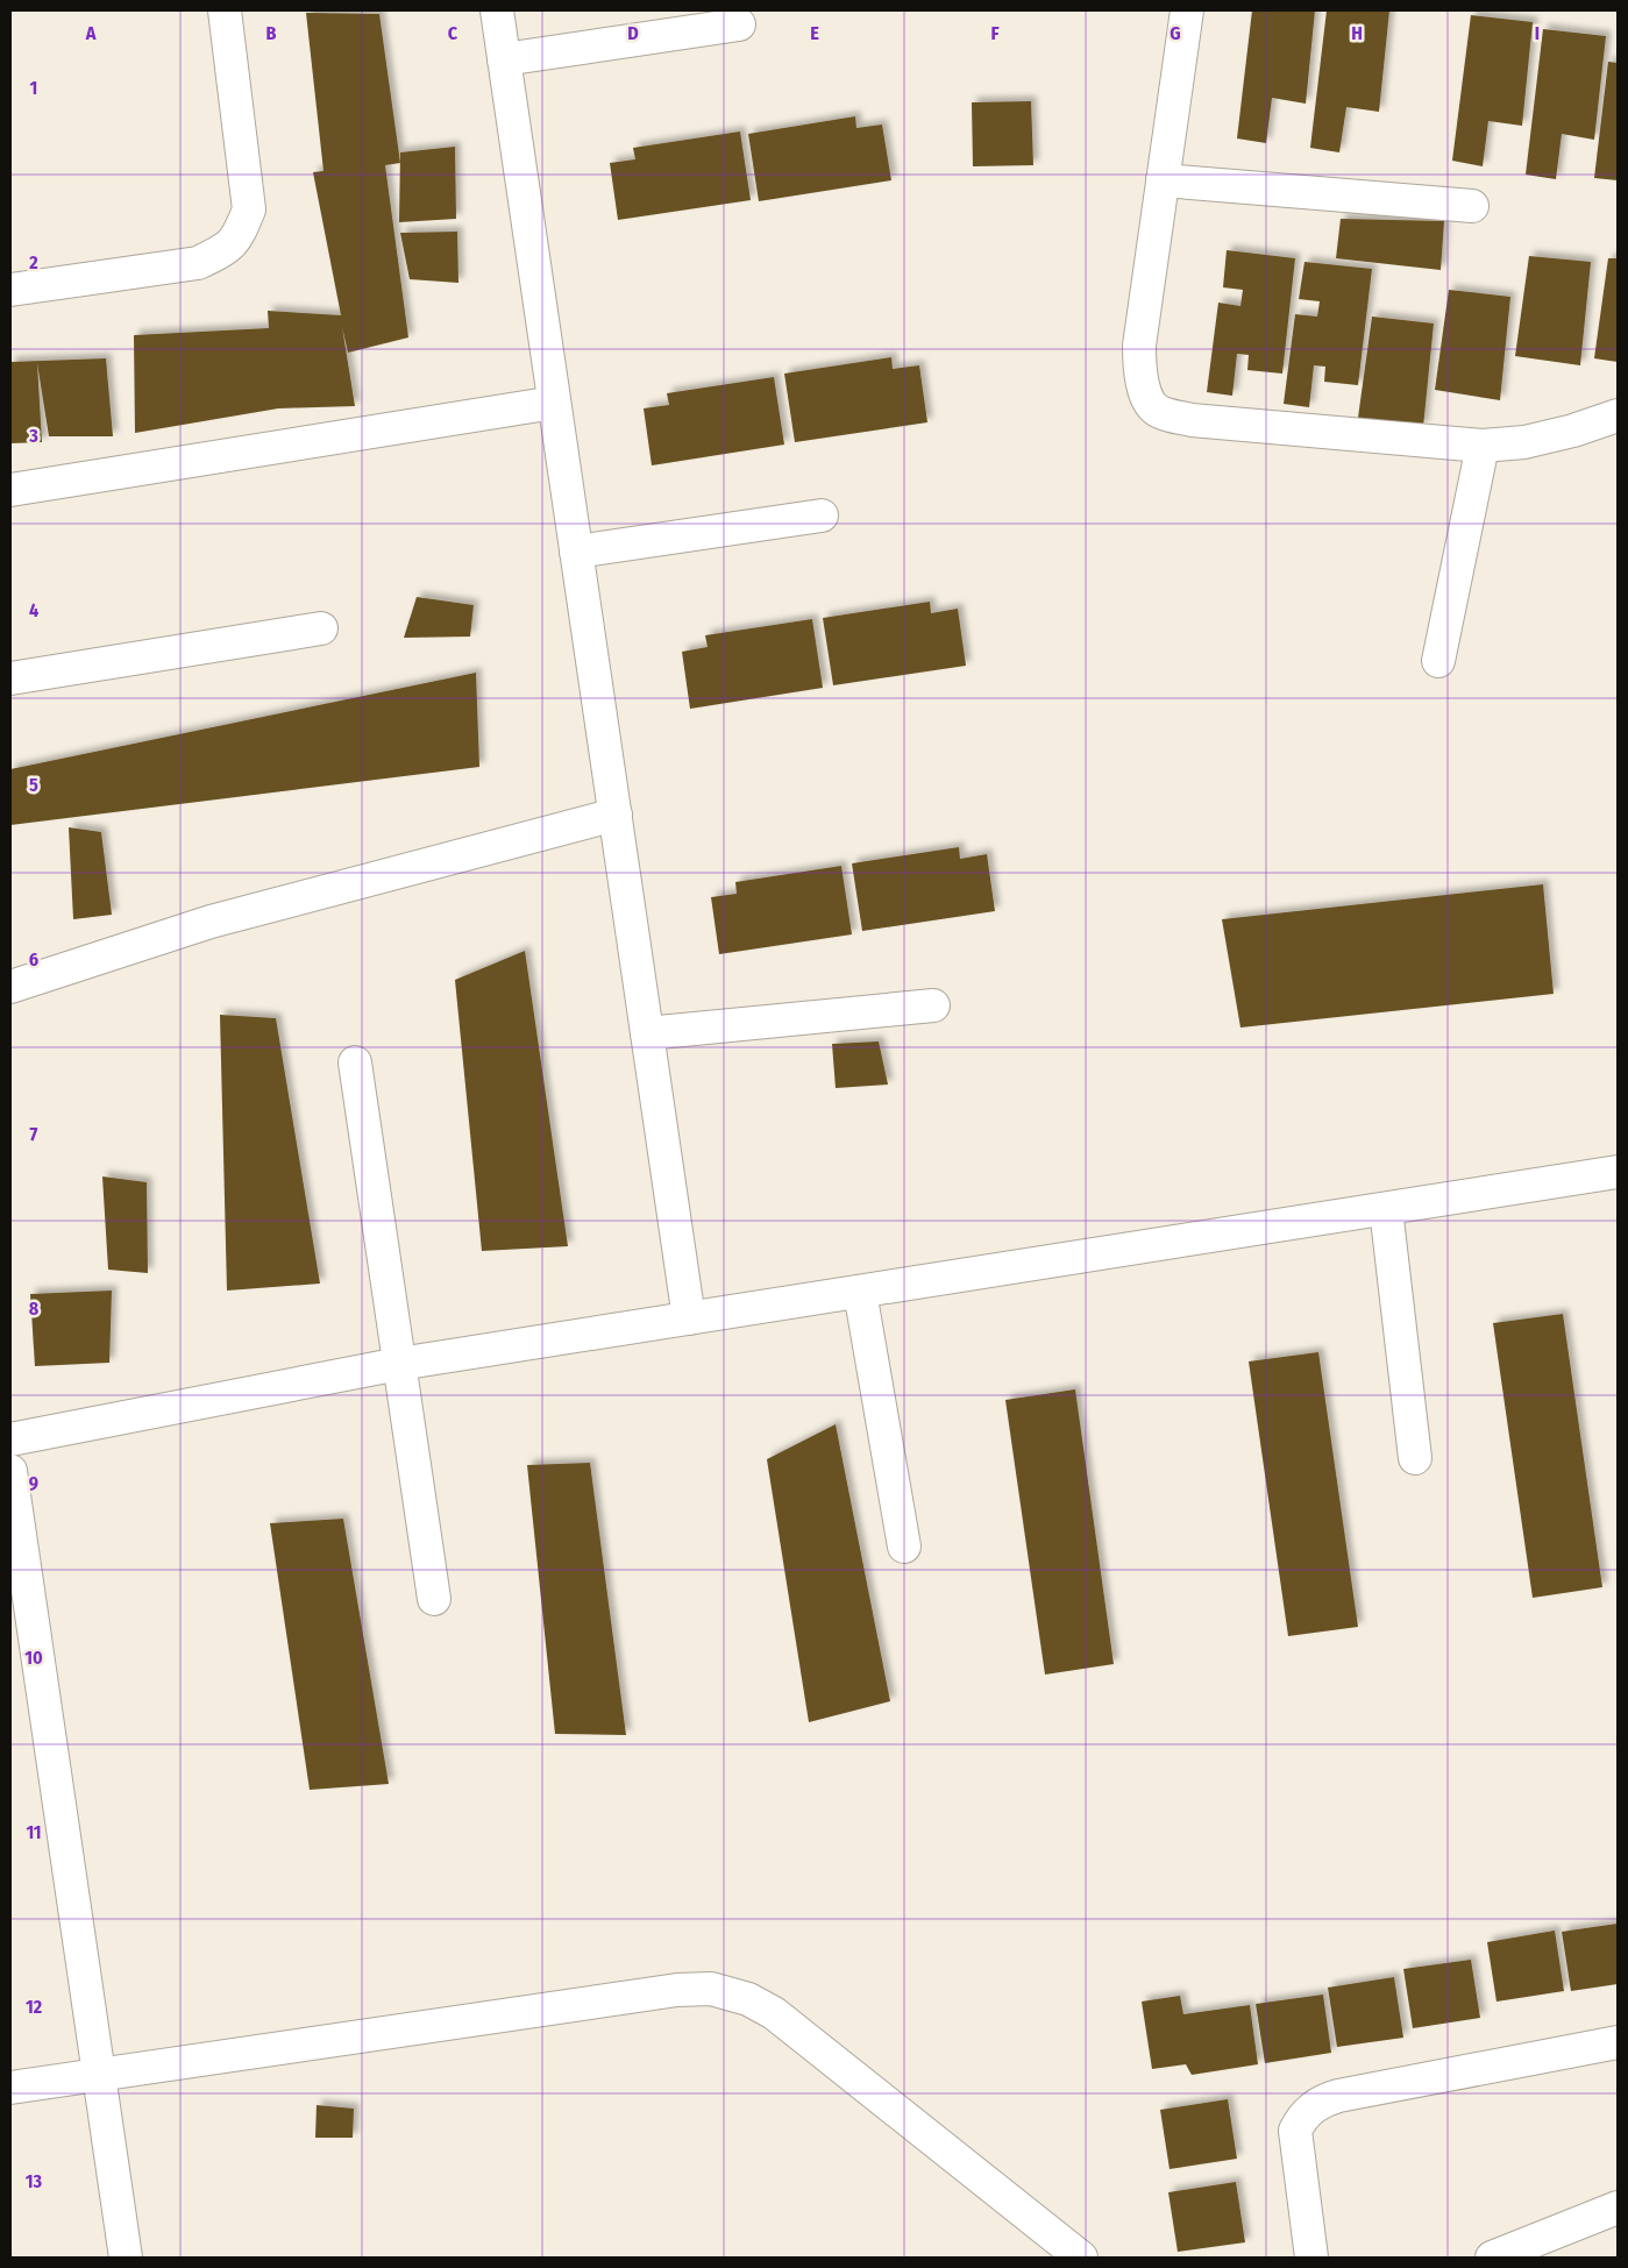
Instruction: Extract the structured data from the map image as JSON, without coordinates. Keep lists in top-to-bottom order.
{
  "grid": {
    "columns": [
      "A",
      "B",
      "C",
      "D",
      "E",
      "F",
      "G",
      "H",
      "I"
    ],
    "rows": [
      "1",
      "2",
      "3",
      "4",
      "5",
      "6",
      "7",
      "8",
      "9",
      "10",
      "11",
      "12",
      "13"
    ]
  }
}
